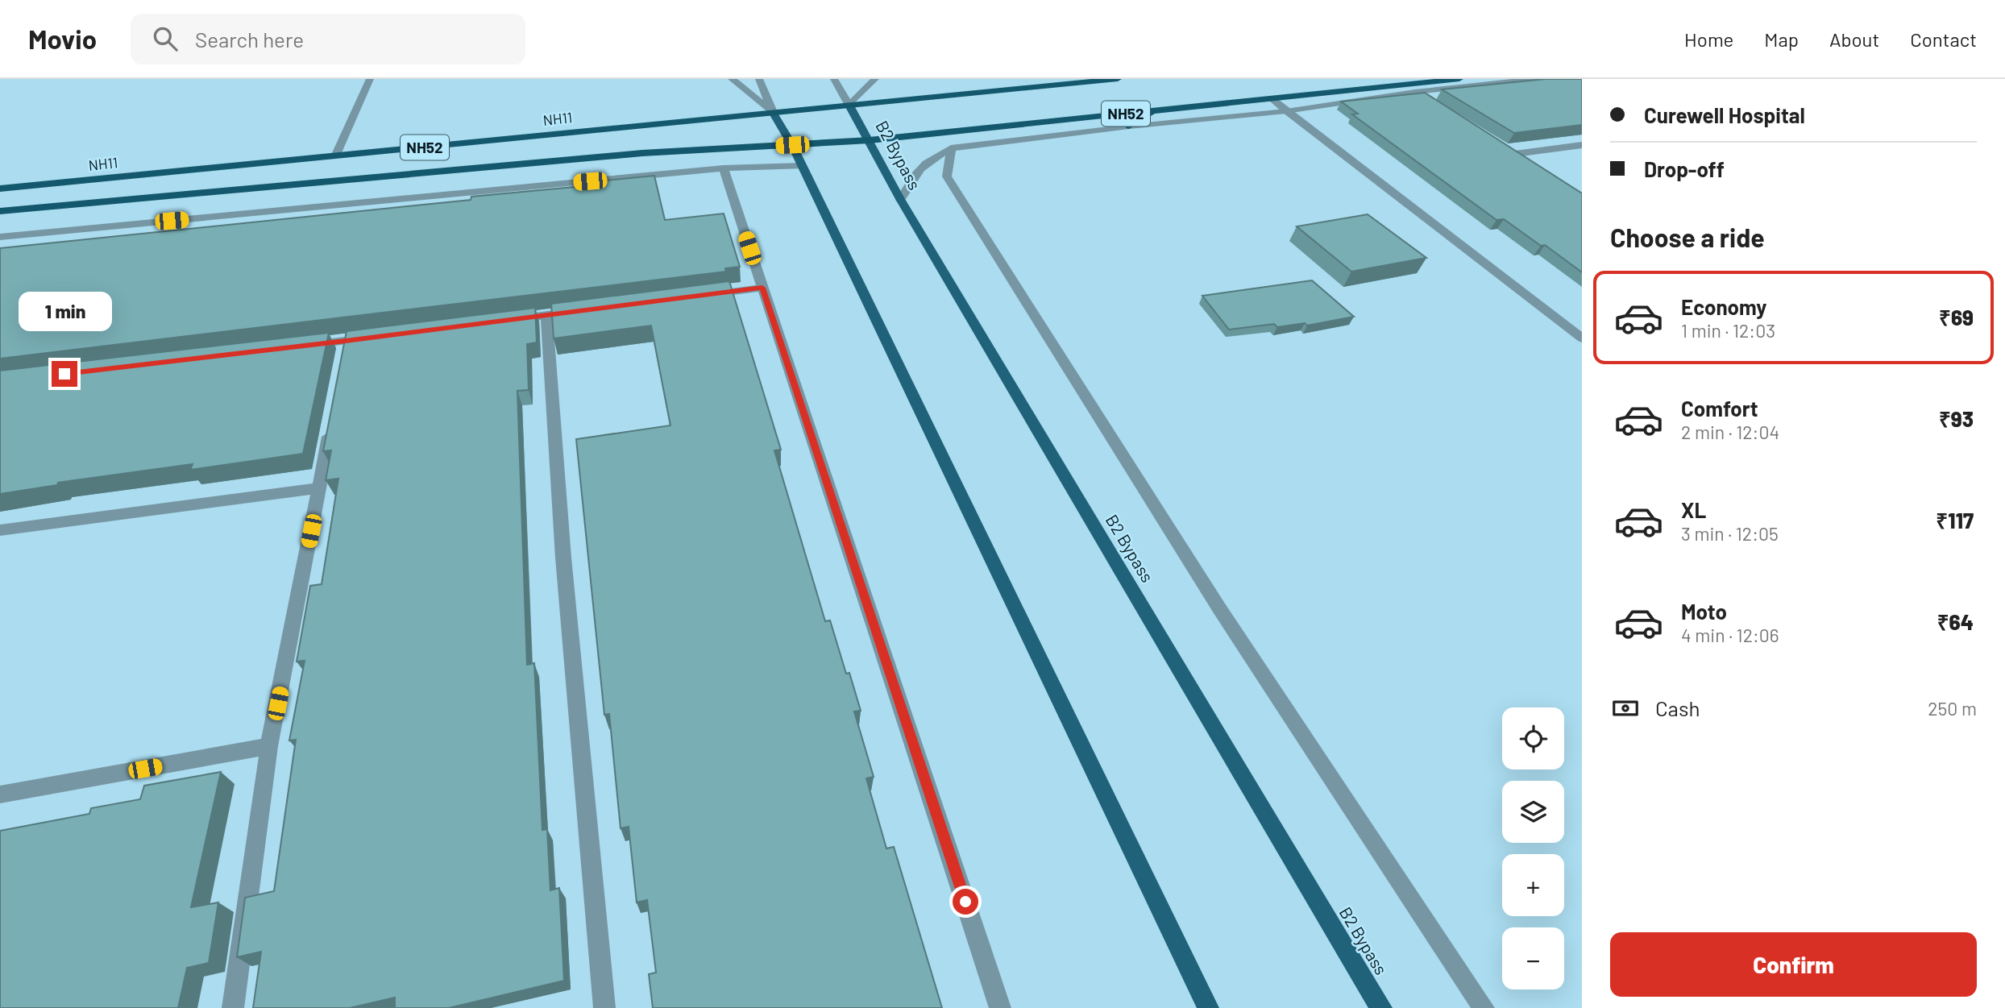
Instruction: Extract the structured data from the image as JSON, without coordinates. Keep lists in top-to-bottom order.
{
  "streets": {
    "highway": ["NH52", "NH11"],
    "main road": ["B2 Bypass"]
  },
  "crossings": [
    ["NH52", "B2 Bypass"],
    ["NH11", "B2 Bypass"]
  ],
  "page": {
    "header": "Movio",
    "search": "Search here",
    "nav": [
      "Home",
      "Map",
      "About",
      "Contact"
    ],
    "banner": ["Curewell Hospital", "Drop-off"],
    "heading": "Choose a ride",
    "list": [
      {
        "name": "Economy",
        "note": "1 min · 12:03",
        "value": "₹69"
      },
      {
        "name": "Comfort",
        "note": "2 min · 12:04",
        "value": "₹93"
      },
      {
        "name": "XL",
        "note": "3 min · 12:05",
        "value": "₹117"
      },
      {
        "name": "Moto",
        "note": "4 min · 12:06",
        "value": "₹64"
      }
    ],
    "bubble": "1 min",
    "pay": ["Cash", "250 m"],
    "map_buttons": ["+", "−"],
    "buttons": "Confirm"
  }
}
